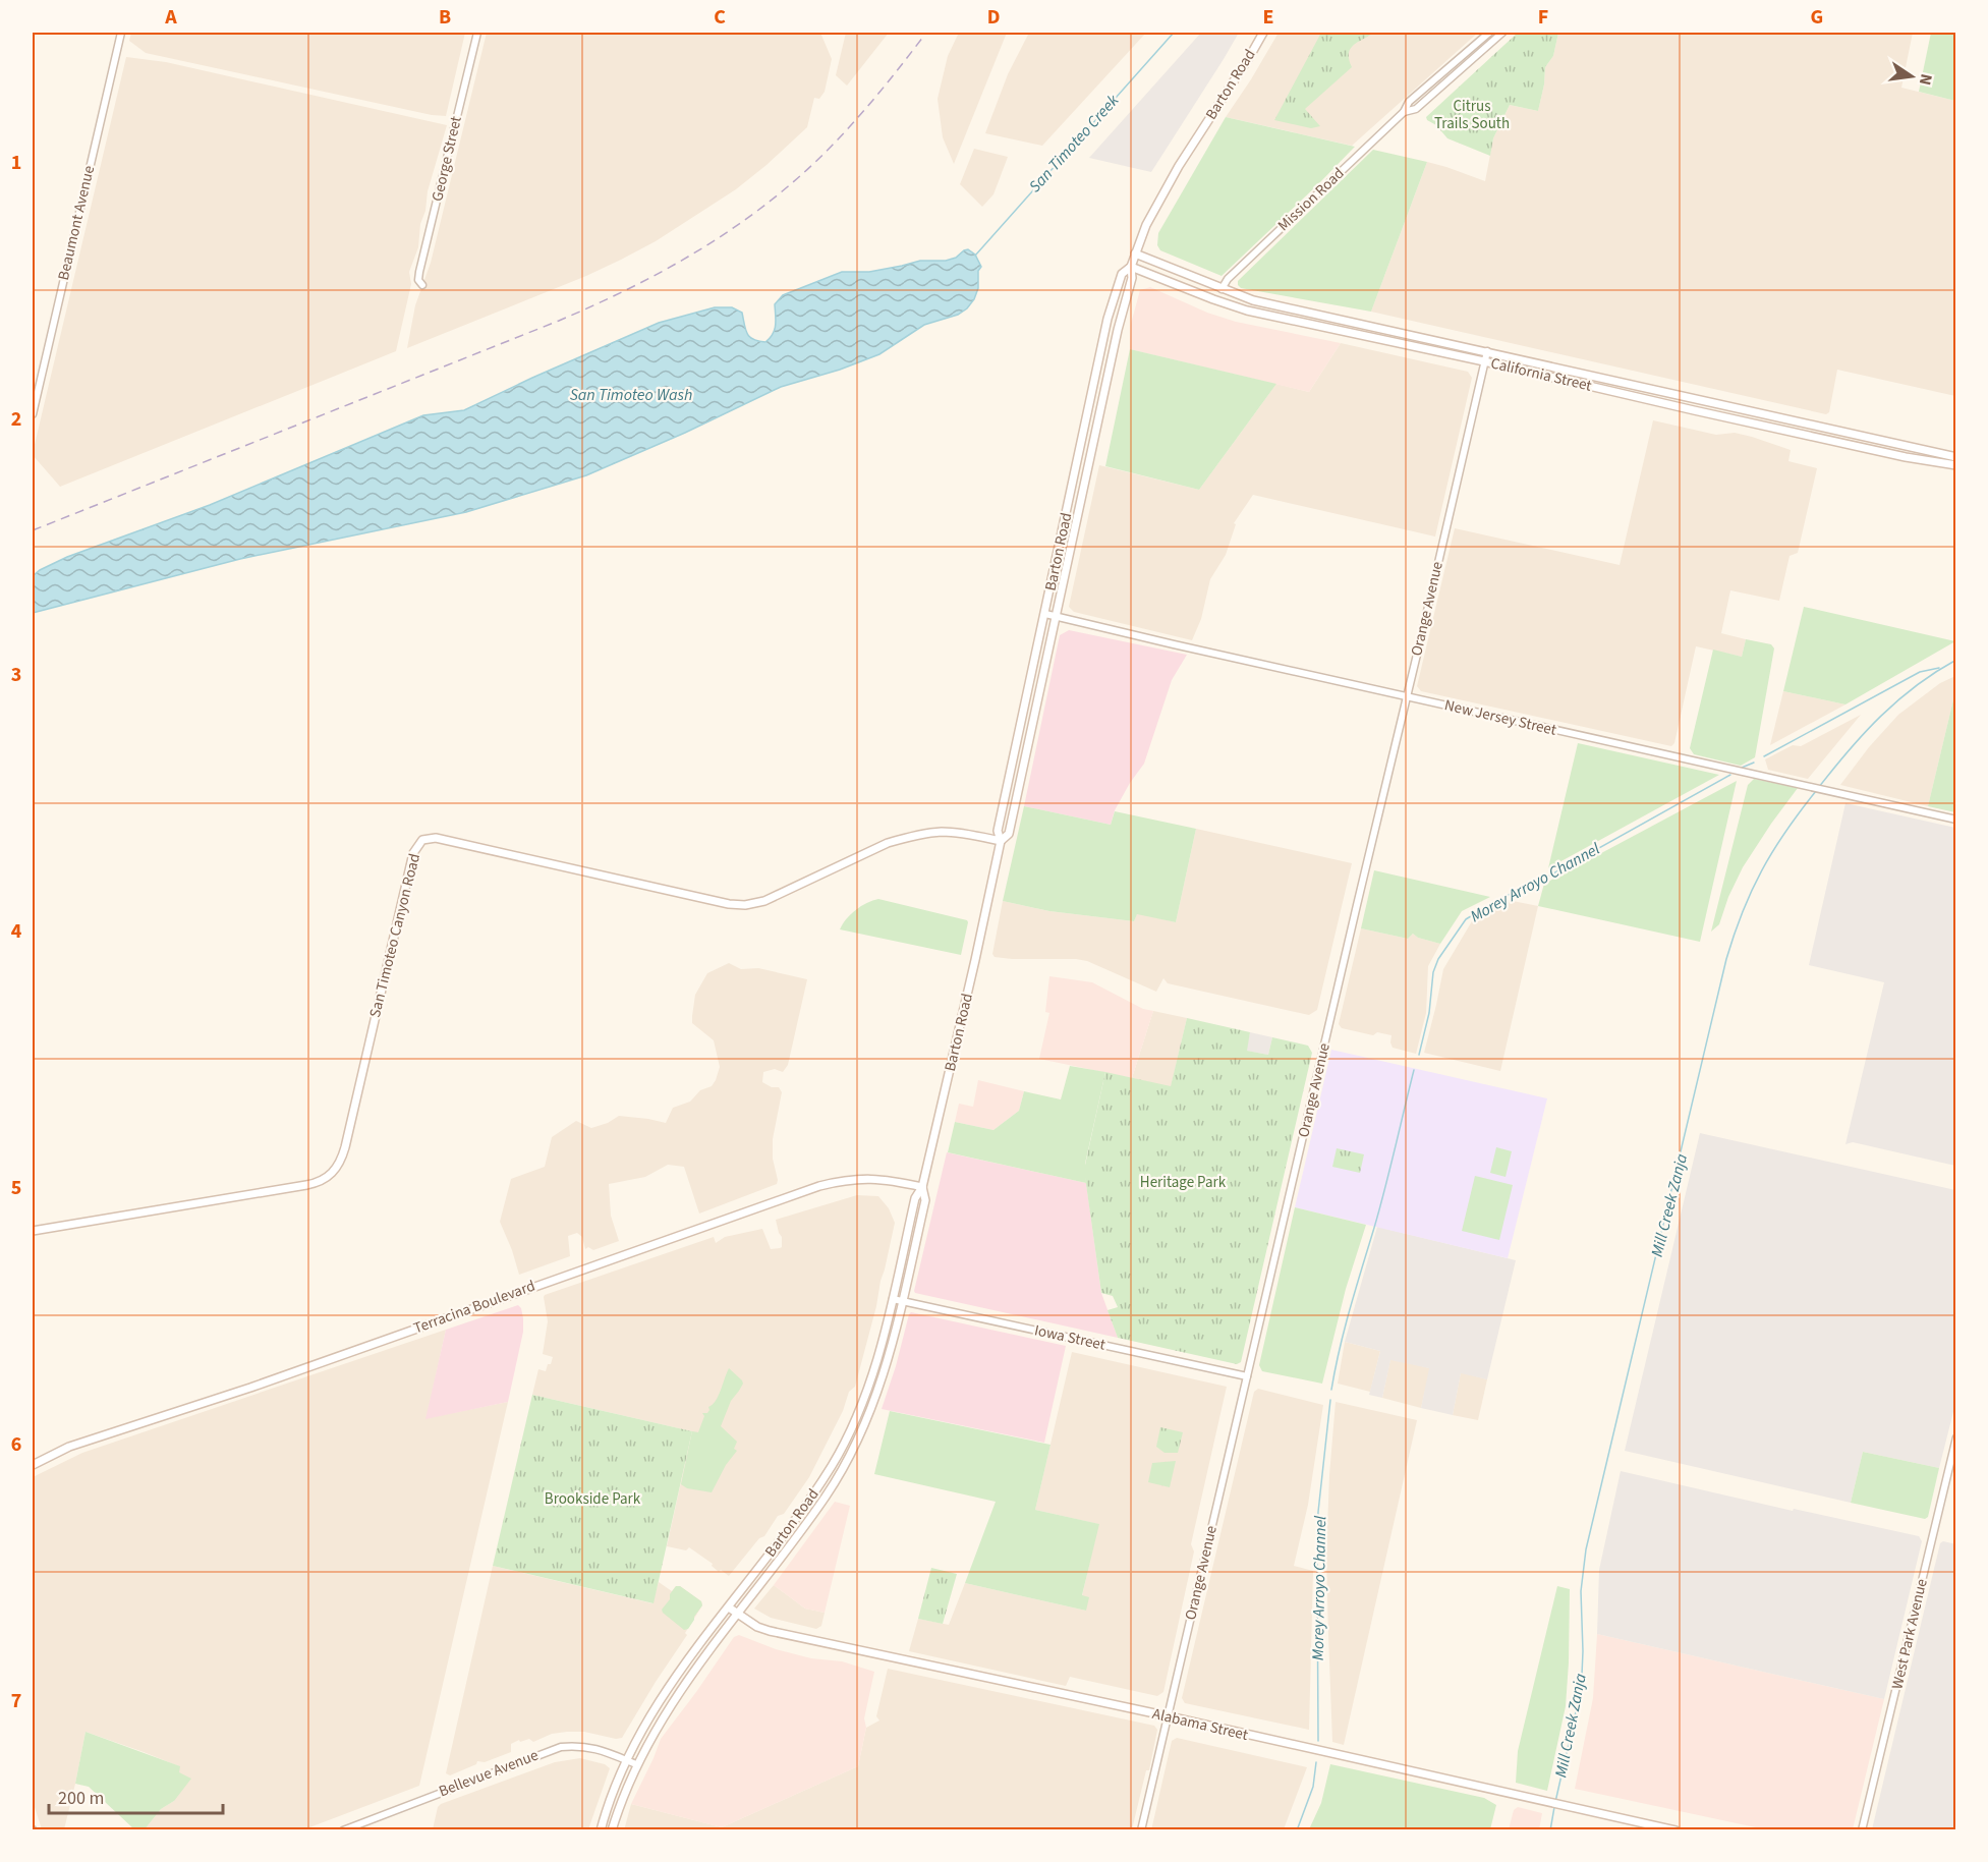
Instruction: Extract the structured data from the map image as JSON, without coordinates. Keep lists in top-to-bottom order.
{
  "streets": {
    "main road": [
      "Barton Road",
      "California Street",
      "San Timoteo Canyon Road",
      "Terracina Boulevard",
      "Alabama Street"
    ],
    "street": [
      "George Street",
      "Mission Road",
      "Beaumont Avenue",
      "Orange Avenue",
      "New Jersey Street",
      "Iowa Street",
      "West Park Avenue",
      "Bellevue Avenue"
    ]
  },
  "crossings": [
    ["Barton Road", "California Street"],
    ["Barton Road", "New Jersey Street"],
    ["Barton Road", "San Timoteo Canyon Road"],
    ["Barton Road", "Terracina Boulevard"],
    ["Barton Road", "Iowa Street"],
    ["Barton Road", "Alabama Street"],
    ["Barton Road", "Bellevue Avenue"],
    ["Mission Road", "California Street"],
    ["California Street", "Orange Avenue"],
    ["Orange Avenue", "New Jersey Street"],
    ["Orange Avenue", "Iowa Street"],
    ["Orange Avenue", "Alabama Street"]
  ],
  "water": [
    "San Timoteo Creek",
    "San Timoteo Wash",
    "Morey Arroyo Channel",
    "Mill Creek Zanja"
  ],
  "parks": ["Citrus Trails South", "Heritage Park", "Brookside Park"],
  "scale_bar": "200 m",
  "north": "right",
  "grid": {
    "columns": [
      "A",
      "B",
      "C",
      "D",
      "E",
      "F",
      "G"
    ],
    "rows": [
      "1",
      "2",
      "3",
      "4",
      "5",
      "6",
      "7"
    ]
  }
}
